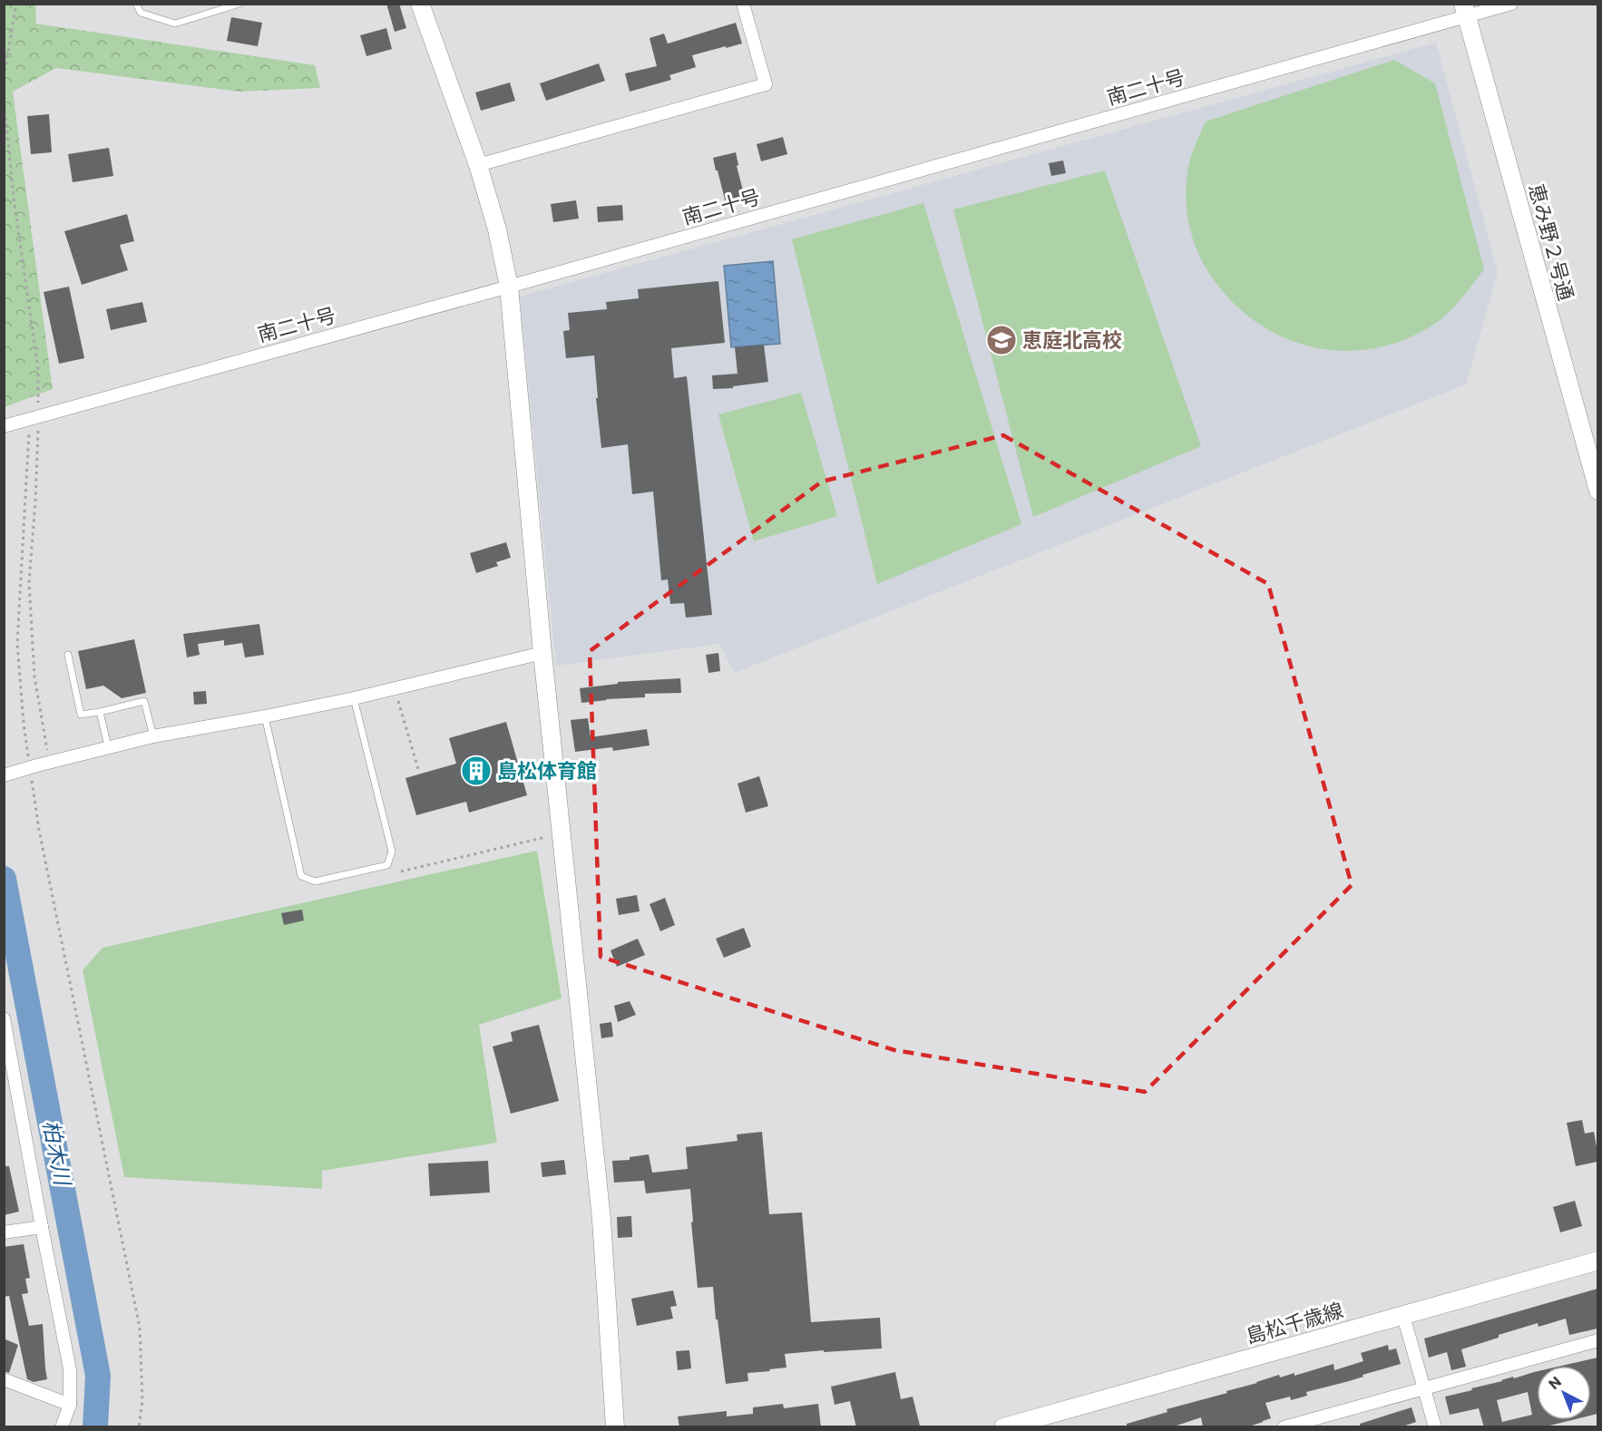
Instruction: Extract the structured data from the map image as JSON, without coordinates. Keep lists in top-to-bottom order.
{
  "streets": {
    "street": ["南二十号", "恵み野２号通", "島松千歳線"]
  },
  "crossings": [
    ["南二十号", "恵み野２号通"]
  ],
  "water": ["柏木川"],
  "places": {
    "school or university": ["恵庭北高校"],
    "building": ["島松体育館"]
  },
  "north": "top left"
}
